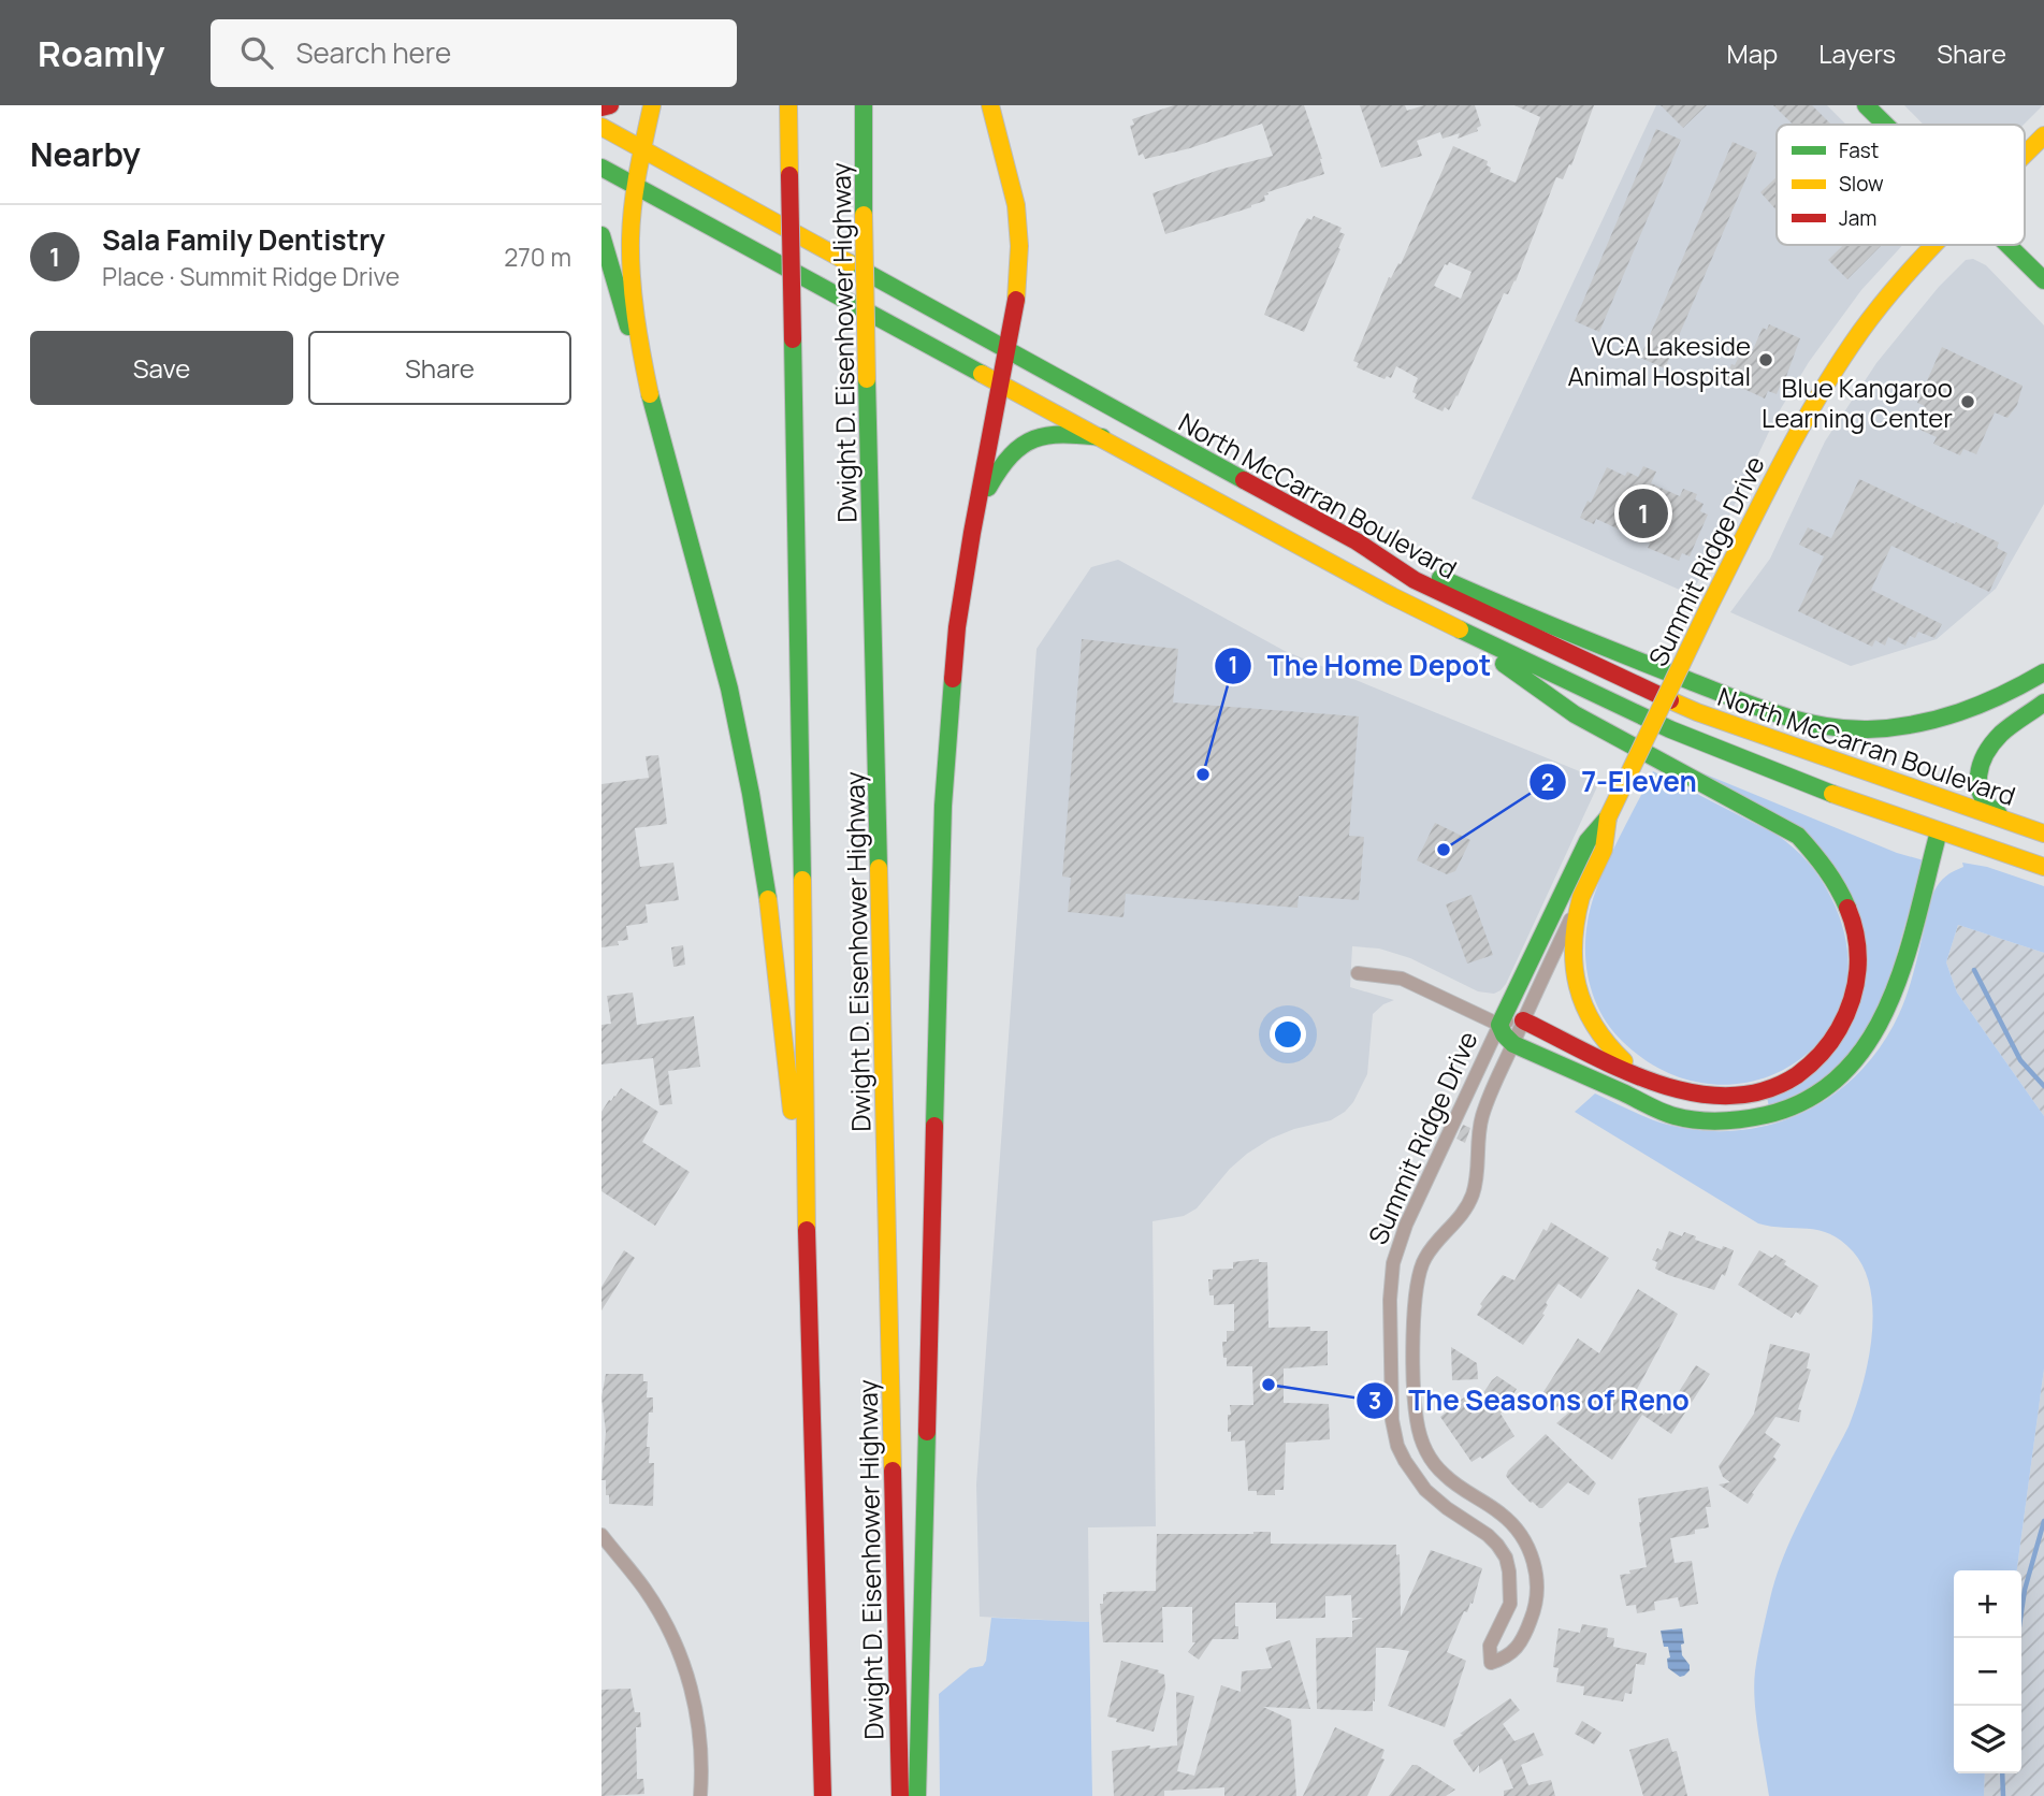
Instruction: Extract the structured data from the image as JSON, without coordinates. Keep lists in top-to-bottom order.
{
  "streets": {
    "main road": ["Dwight D. Eisenhower Highway", "North McCarran Boulevard", "Summit Ridge Drive"]
  },
  "places": [
    "VCA Lakeside Animal Hospital",
    "Blue Kangaroo Learning Center",
    "The Home Depot",
    "7-Eleven",
    "The Seasons of Reno"
  ],
  "legend": ["Fast", "Slow", "Jam"],
  "page": {
    "header": "Roamly",
    "search": "Search here",
    "nav": ["Map", "Layers", "Share"],
    "heading": "Nearby",
    "list": [
      {
        "mark": "1",
        "name": "Sala Family Dentistry",
        "note": "Place · Summit Ridge Drive",
        "value": "270 m"
      }
    ],
    "buttons": ["Save", "Share"],
    "pins": "1",
    "map_buttons": ["+", "−"]
  }
}
